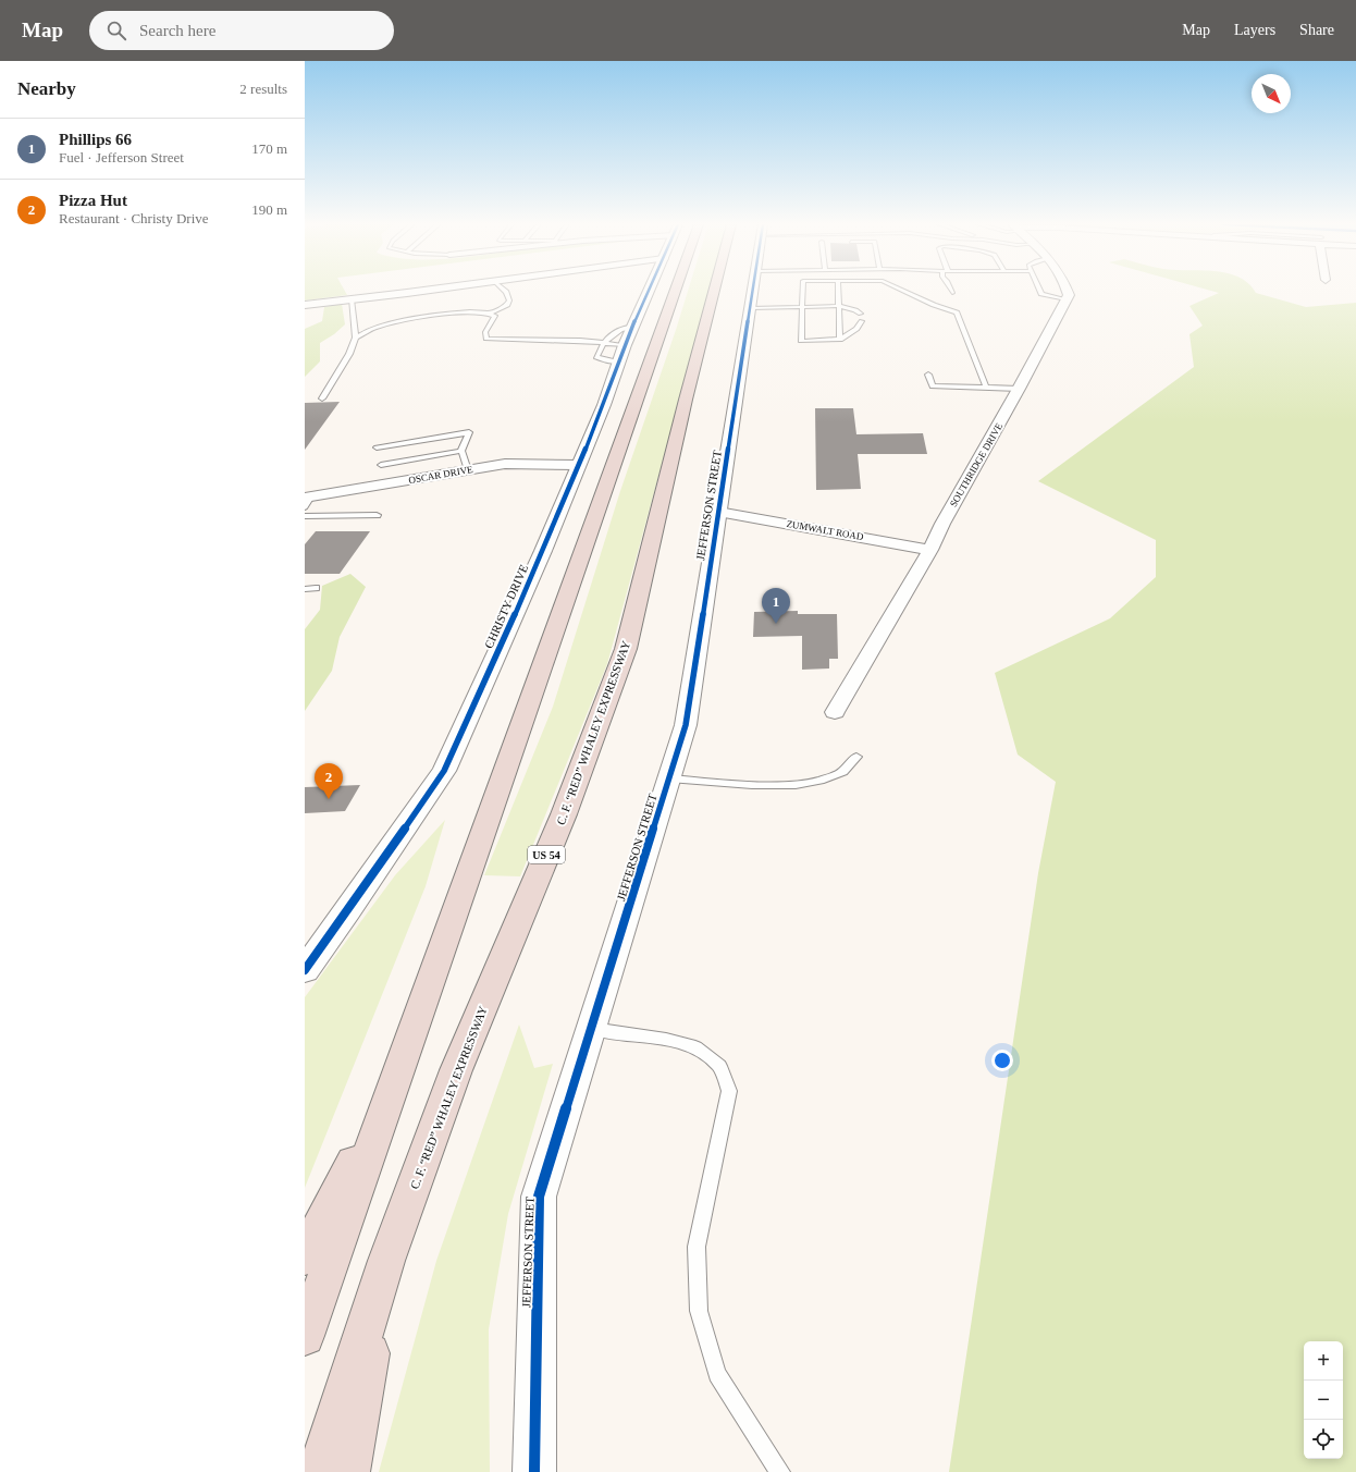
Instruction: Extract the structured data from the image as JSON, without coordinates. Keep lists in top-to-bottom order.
{
  "streets": {
    "highway": ["C. F. “RED” WHALEY EXPRESSWAY", "US 54"],
    "street": [
      "SOUTHRIDGE DRIVE",
      "OSCAR DRIVE",
      "JEFFERSON STREET",
      "ZUMWALT ROAD",
      "CHRISTY DRIVE"
    ]
  },
  "crossings": [
    ["SOUTHRIDGE DRIVE", "ZUMWALT ROAD"],
    ["OSCAR DRIVE", "CHRISTY DRIVE"],
    ["JEFFERSON STREET", "ZUMWALT ROAD"]
  ],
  "north": "bottom right",
  "page": {
    "header": "Map",
    "search": "Search here",
    "nav": ["Map", "Layers", "Share"],
    "heading": ["Nearby", "2 results"],
    "list": [
      {
        "mark": "1",
        "name": "Phillips 66",
        "note": "Fuel · Jefferson Street",
        "value": "170 m"
      },
      {
        "mark": "2",
        "name": "Pizza Hut",
        "note": "Restaurant · Christy Drive",
        "value": "190 m"
      }
    ],
    "pins": ["1", "2"],
    "map_buttons": ["+", "−"]
  }
}
